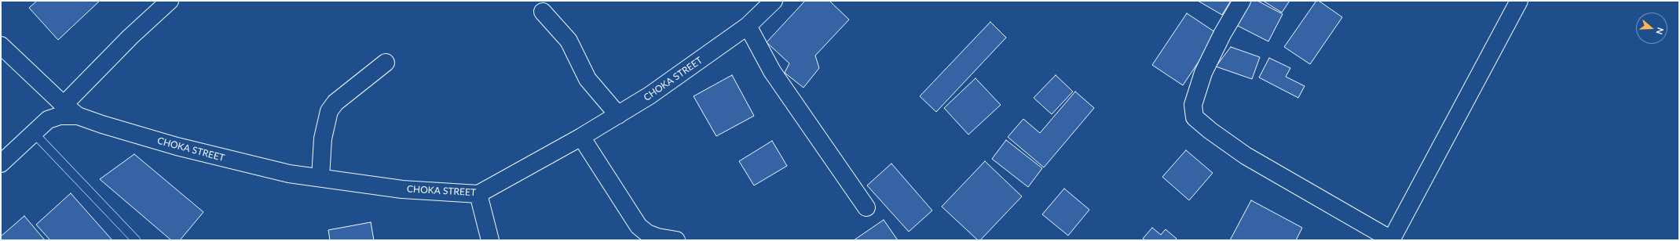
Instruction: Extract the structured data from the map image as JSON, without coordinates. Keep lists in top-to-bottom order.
{
  "streets": {
    "street": ["CHOKA STREET"]
  },
  "north": "right"
}
